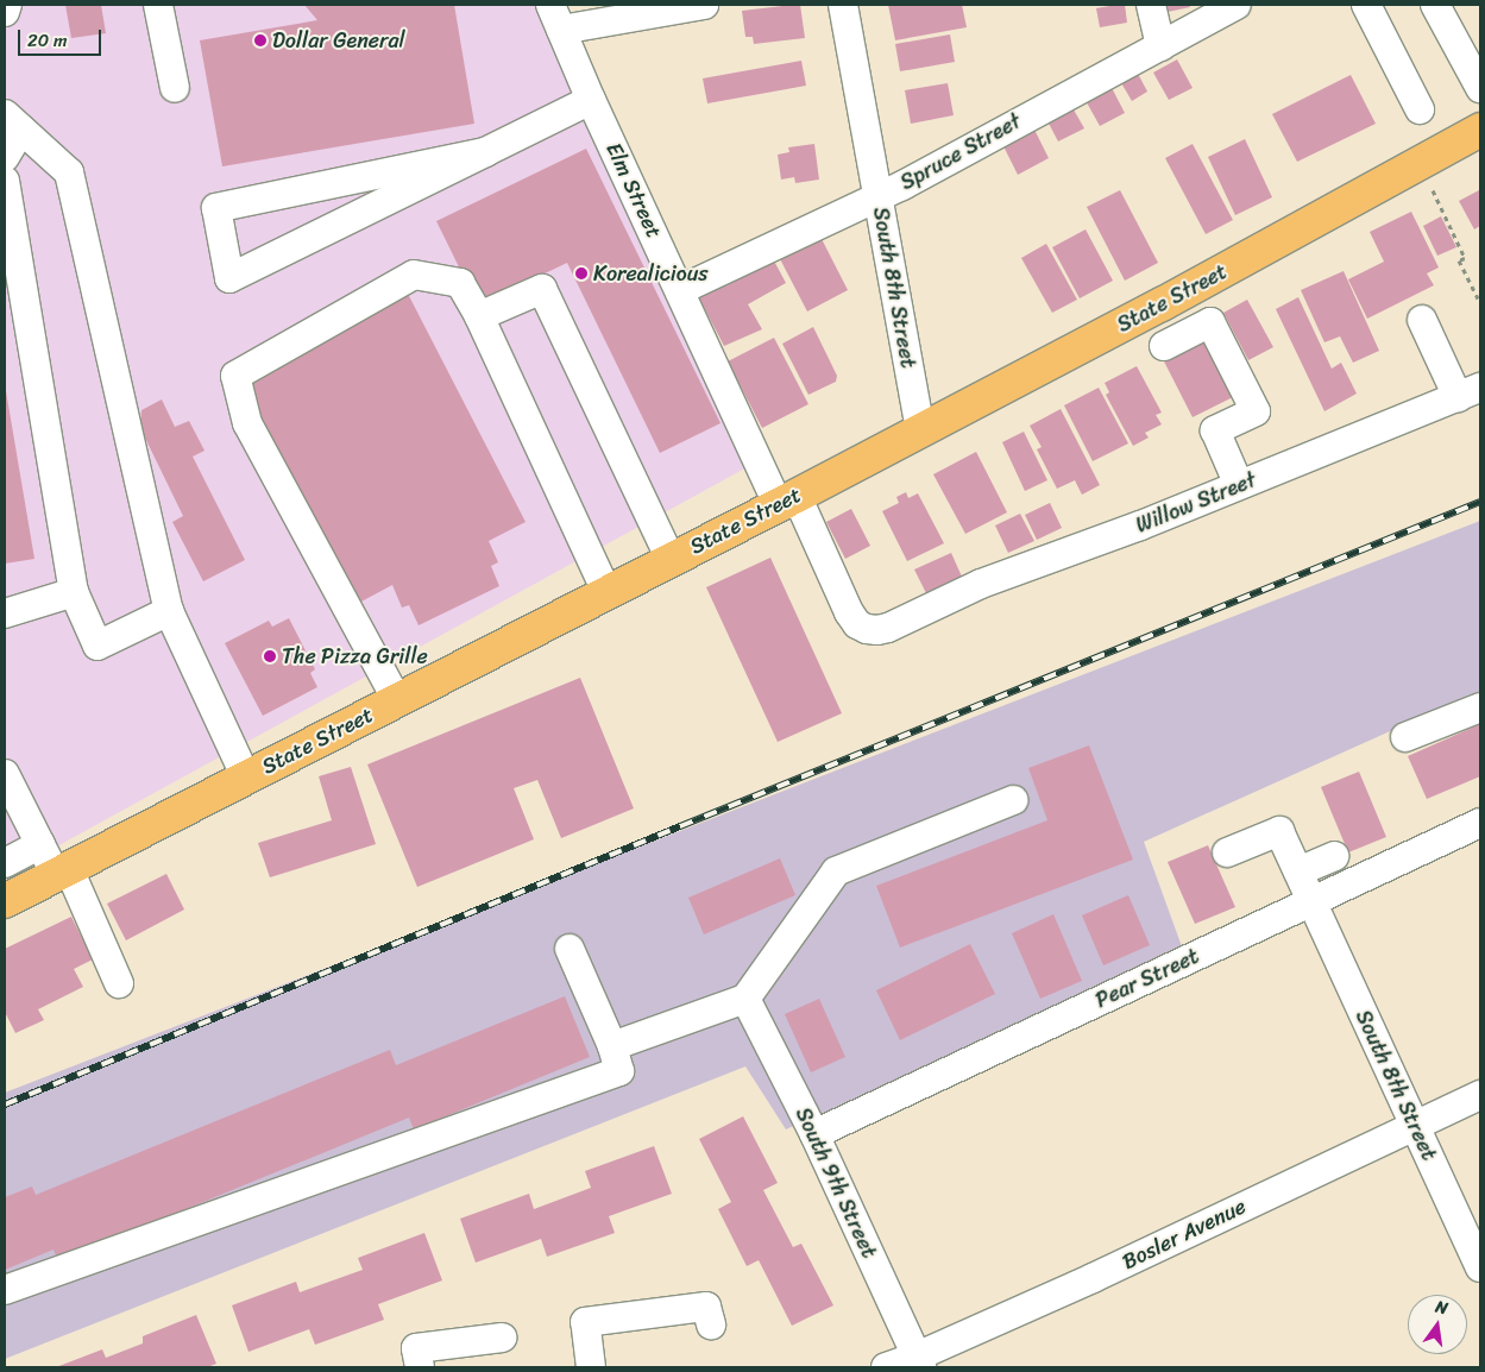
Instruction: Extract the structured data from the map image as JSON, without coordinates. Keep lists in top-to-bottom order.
{
  "streets": {
    "main road": ["State Street"],
    "street": [
      "Spruce Street",
      "Elm Street",
      "South 8th Street",
      "Willow Street",
      "Pear Street",
      "South 9th Street",
      "Bosler Avenue"
    ]
  },
  "crossings": [
    ["Spruce Street", "Elm Street"],
    ["Spruce Street", "South 8th Street"],
    ["Elm Street", "State Street"],
    ["Elm Street", "Willow Street"],
    ["South 8th Street", "State Street"],
    ["South 8th Street", "Pear Street"],
    ["South 8th Street", "Bosler Avenue"],
    ["Pear Street", "South 9th Street"],
    ["South 9th Street", "Bosler Avenue"]
  ],
  "places": ["Dollar General", "Korealicious", "The Pizza Grille"],
  "scale_bar": "20 m",
  "north": "top"
}
